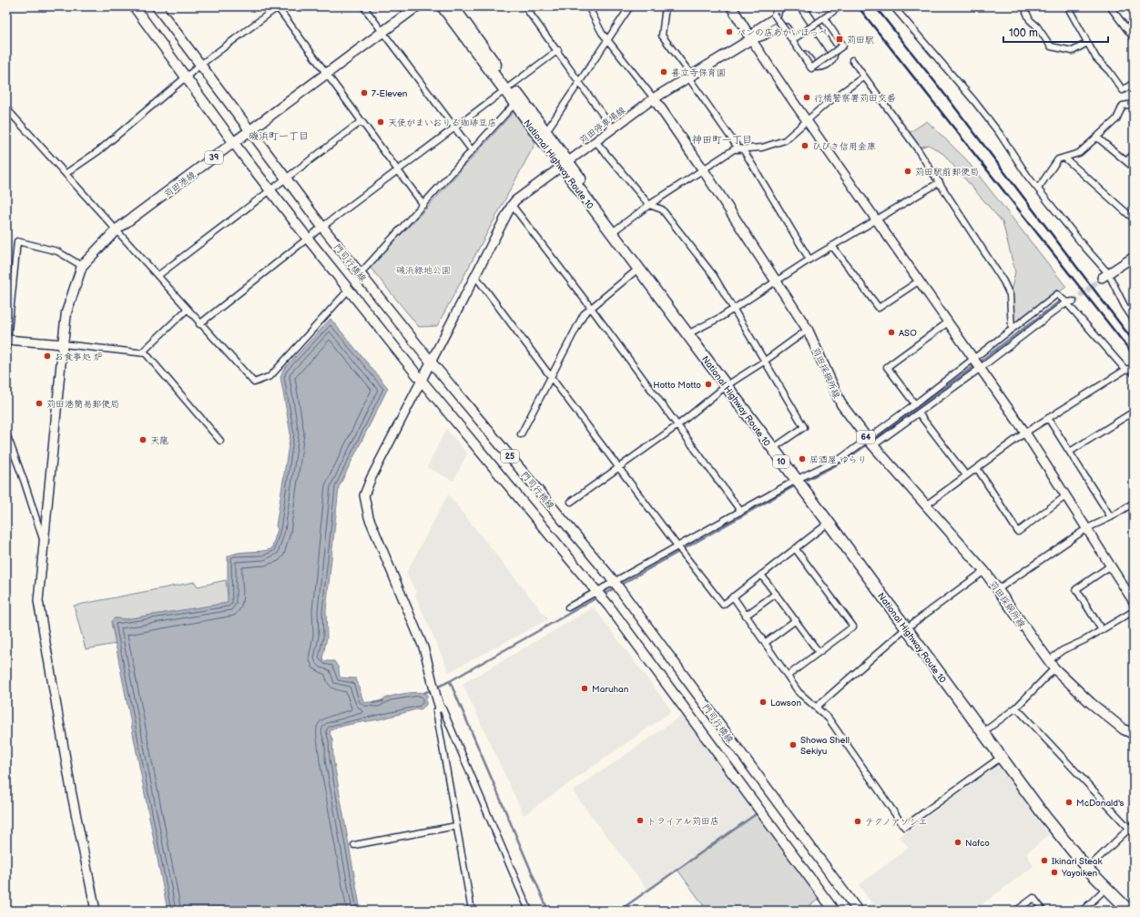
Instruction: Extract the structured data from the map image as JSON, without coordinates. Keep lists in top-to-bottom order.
{
  "streets": {
    "highway": ["National Highway Route 10", "10"],
    "main road": [
      "39",
      "苅田港線",
      "門司行橋線",
      "苅田採銅所線",
      "64",
      "25"
    ],
    "street": ["苅田停車場線"]
  },
  "crossings": [
    ["苅田停車場線", "National Highway Route 10"],
    ["苅田停車場線", "苅田採銅所線"],
    ["苅田港線", "門司行橋線"]
  ],
  "districts": ["磯浜町一丁目", "神田町一丁目"],
  "parks": ["磯浜緑地公園"],
  "places": {
    "other": [
      "パンの店あかいほっぺ",
      "善立寺保育園",
      "7-Eleven",
      "行橋警察署苅田交番",
      "天使がまいおりる珈琲豆店",
      "ひびき信用金庫",
      "苅田駅前郵便局",
      "ASO",
      "お食事処 炉",
      "Hotto Motto",
      "苅田港簡易郵便局",
      "天龍",
      "居酒屋 ゆらり",
      "Maruhan",
      "Lawson",
      "Showa Shell Sekiyu",
      "McDonald's",
      "トライアル苅田店",
      "テクノアソシエ",
      "Nafco",
      "Ikinari Steak",
      "Yayoiken"
    ],
    "transit": ["苅田駅"]
  },
  "scale_bar": "100 m"
}
